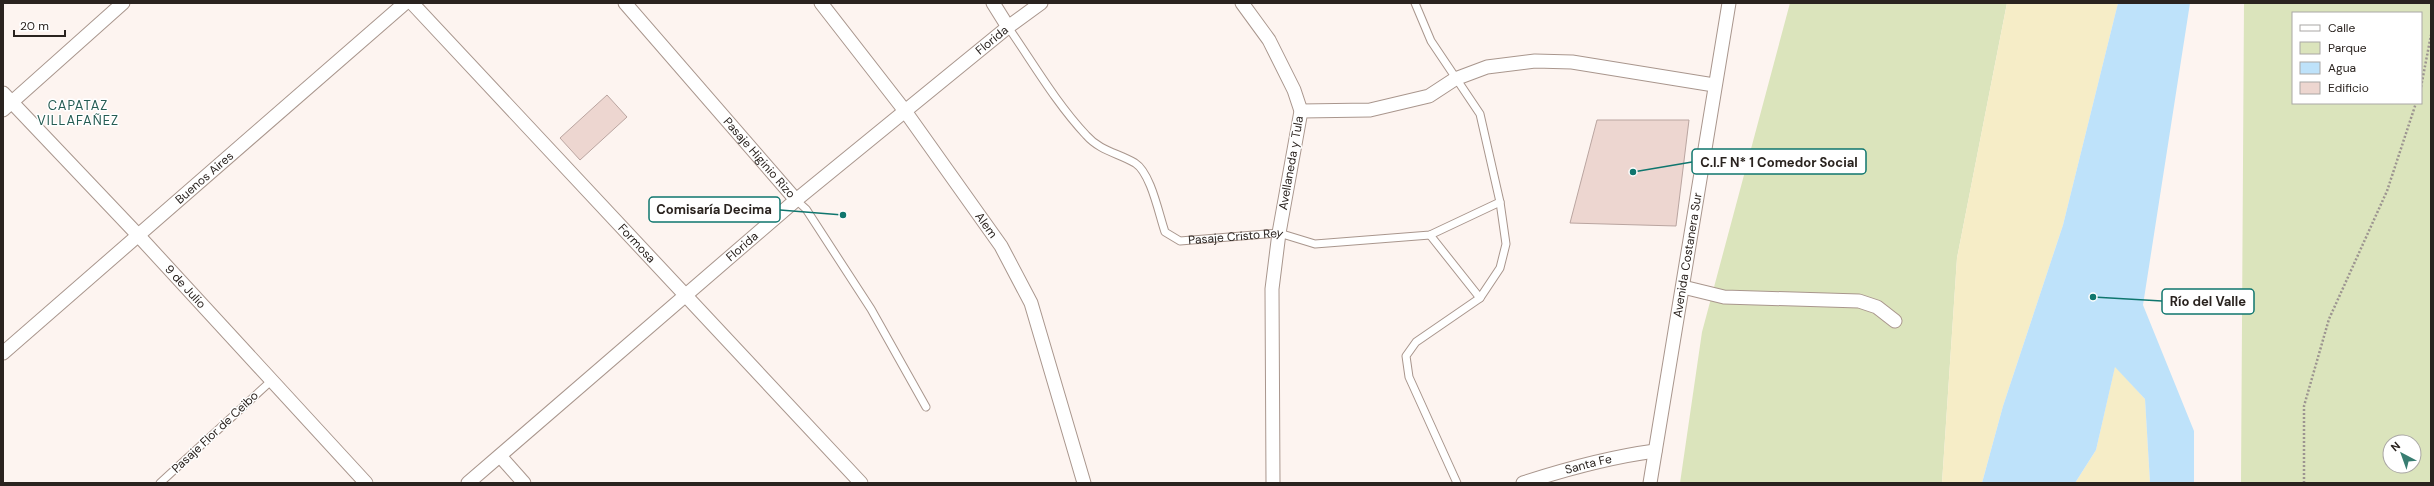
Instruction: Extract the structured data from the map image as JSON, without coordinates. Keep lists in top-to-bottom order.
{
  "streets": {
    "street": [
      "Florida",
      "Pasaje Higinio Rizo",
      "Avellaneda y Tula",
      "Buenos Aires",
      "Alem",
      "Pasaje Cristo Rey",
      "Formosa",
      "Avenida Costanera Sur",
      "9 de Julio",
      "Santa Fe"
    ],
    "lane": ["Pasaje Flor de Ceibo"]
  },
  "crossings": [
    ["Florida", "Pasaje Higinio Rizo"],
    ["Florida", "Alem"],
    ["Florida", "Pasaje Cristo Rey"],
    ["Florida", "Formosa"],
    ["Avellaneda y Tula", "Pasaje Cristo Rey"],
    ["Buenos Aires", "9 de Julio"],
    ["Avenida Costanera Sur", "Santa Fe"],
    ["9 de Julio", "Pasaje Flor de Ceibo"]
  ],
  "districts": ["CAPATAZ VILLAFAÑEZ"],
  "places": ["C.I.F N* 1 Comedor Social", "Comisaría Decima", "Río del Valle"],
  "legend": [
    "Calle",
    "Parque",
    "Agua",
    "Edificio"
  ],
  "scale_bar": "20 m",
  "north": "top left"
}
